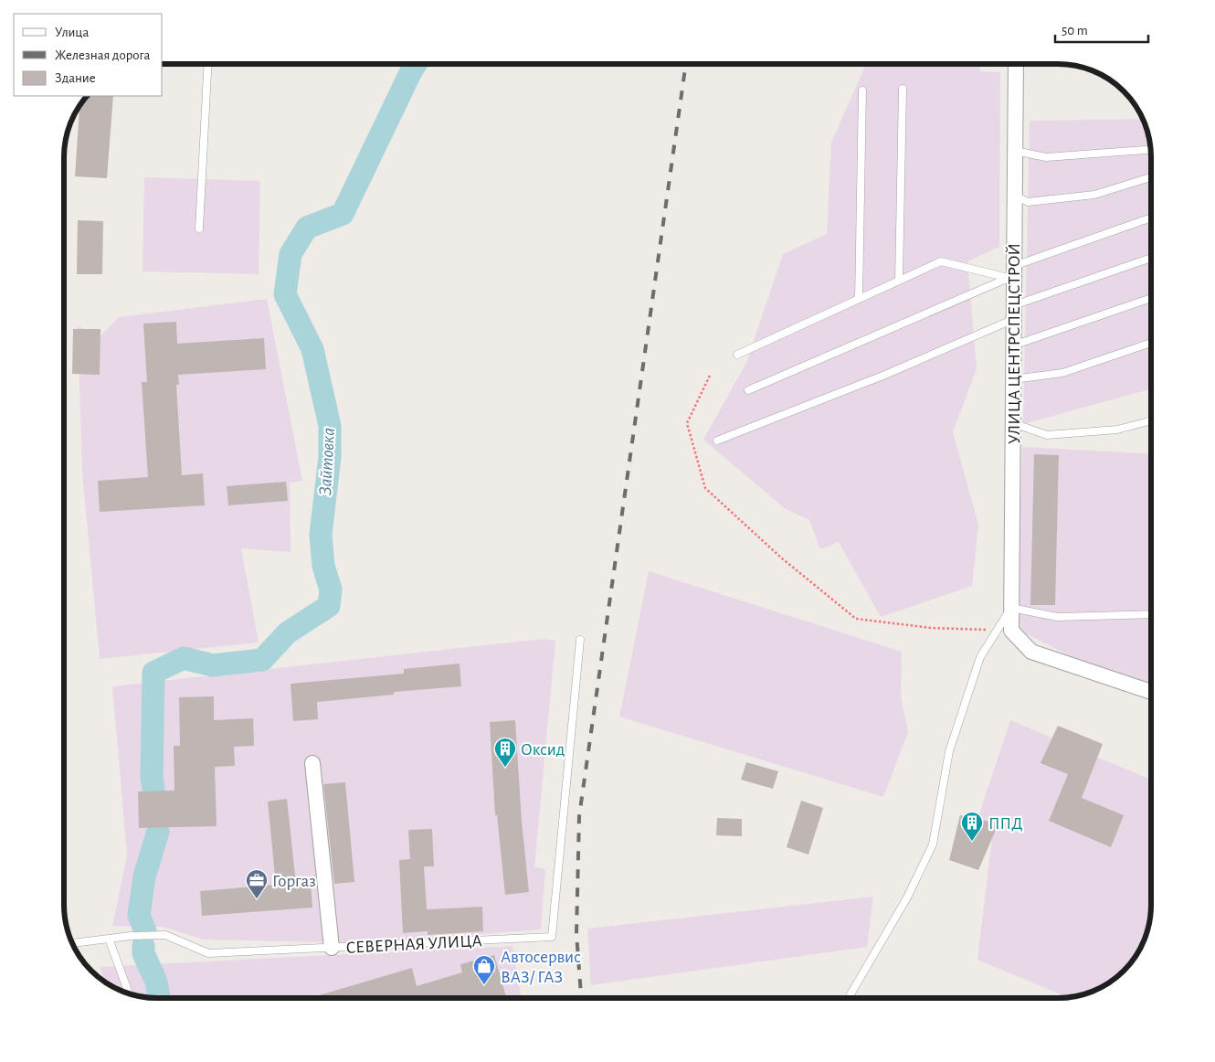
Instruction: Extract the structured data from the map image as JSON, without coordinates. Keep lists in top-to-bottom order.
{
  "streets": {
    "street": ["УЛИЦА ЦЕНТРСПЕЦСТРОЙ"],
    "lane": ["СЕВЕРНАЯ УЛИЦА"]
  },
  "water": ["Зайтовка"],
  "places": {
    "building": ["Оксид", "ППД"],
    "office": ["Горгаз"],
    "shop": ["Автосервис ВАЗ/ ГАЗ"]
  },
  "legend": ["Улица", "Железная дорога", "Здание"],
  "scale_bar": "50 m"
}
